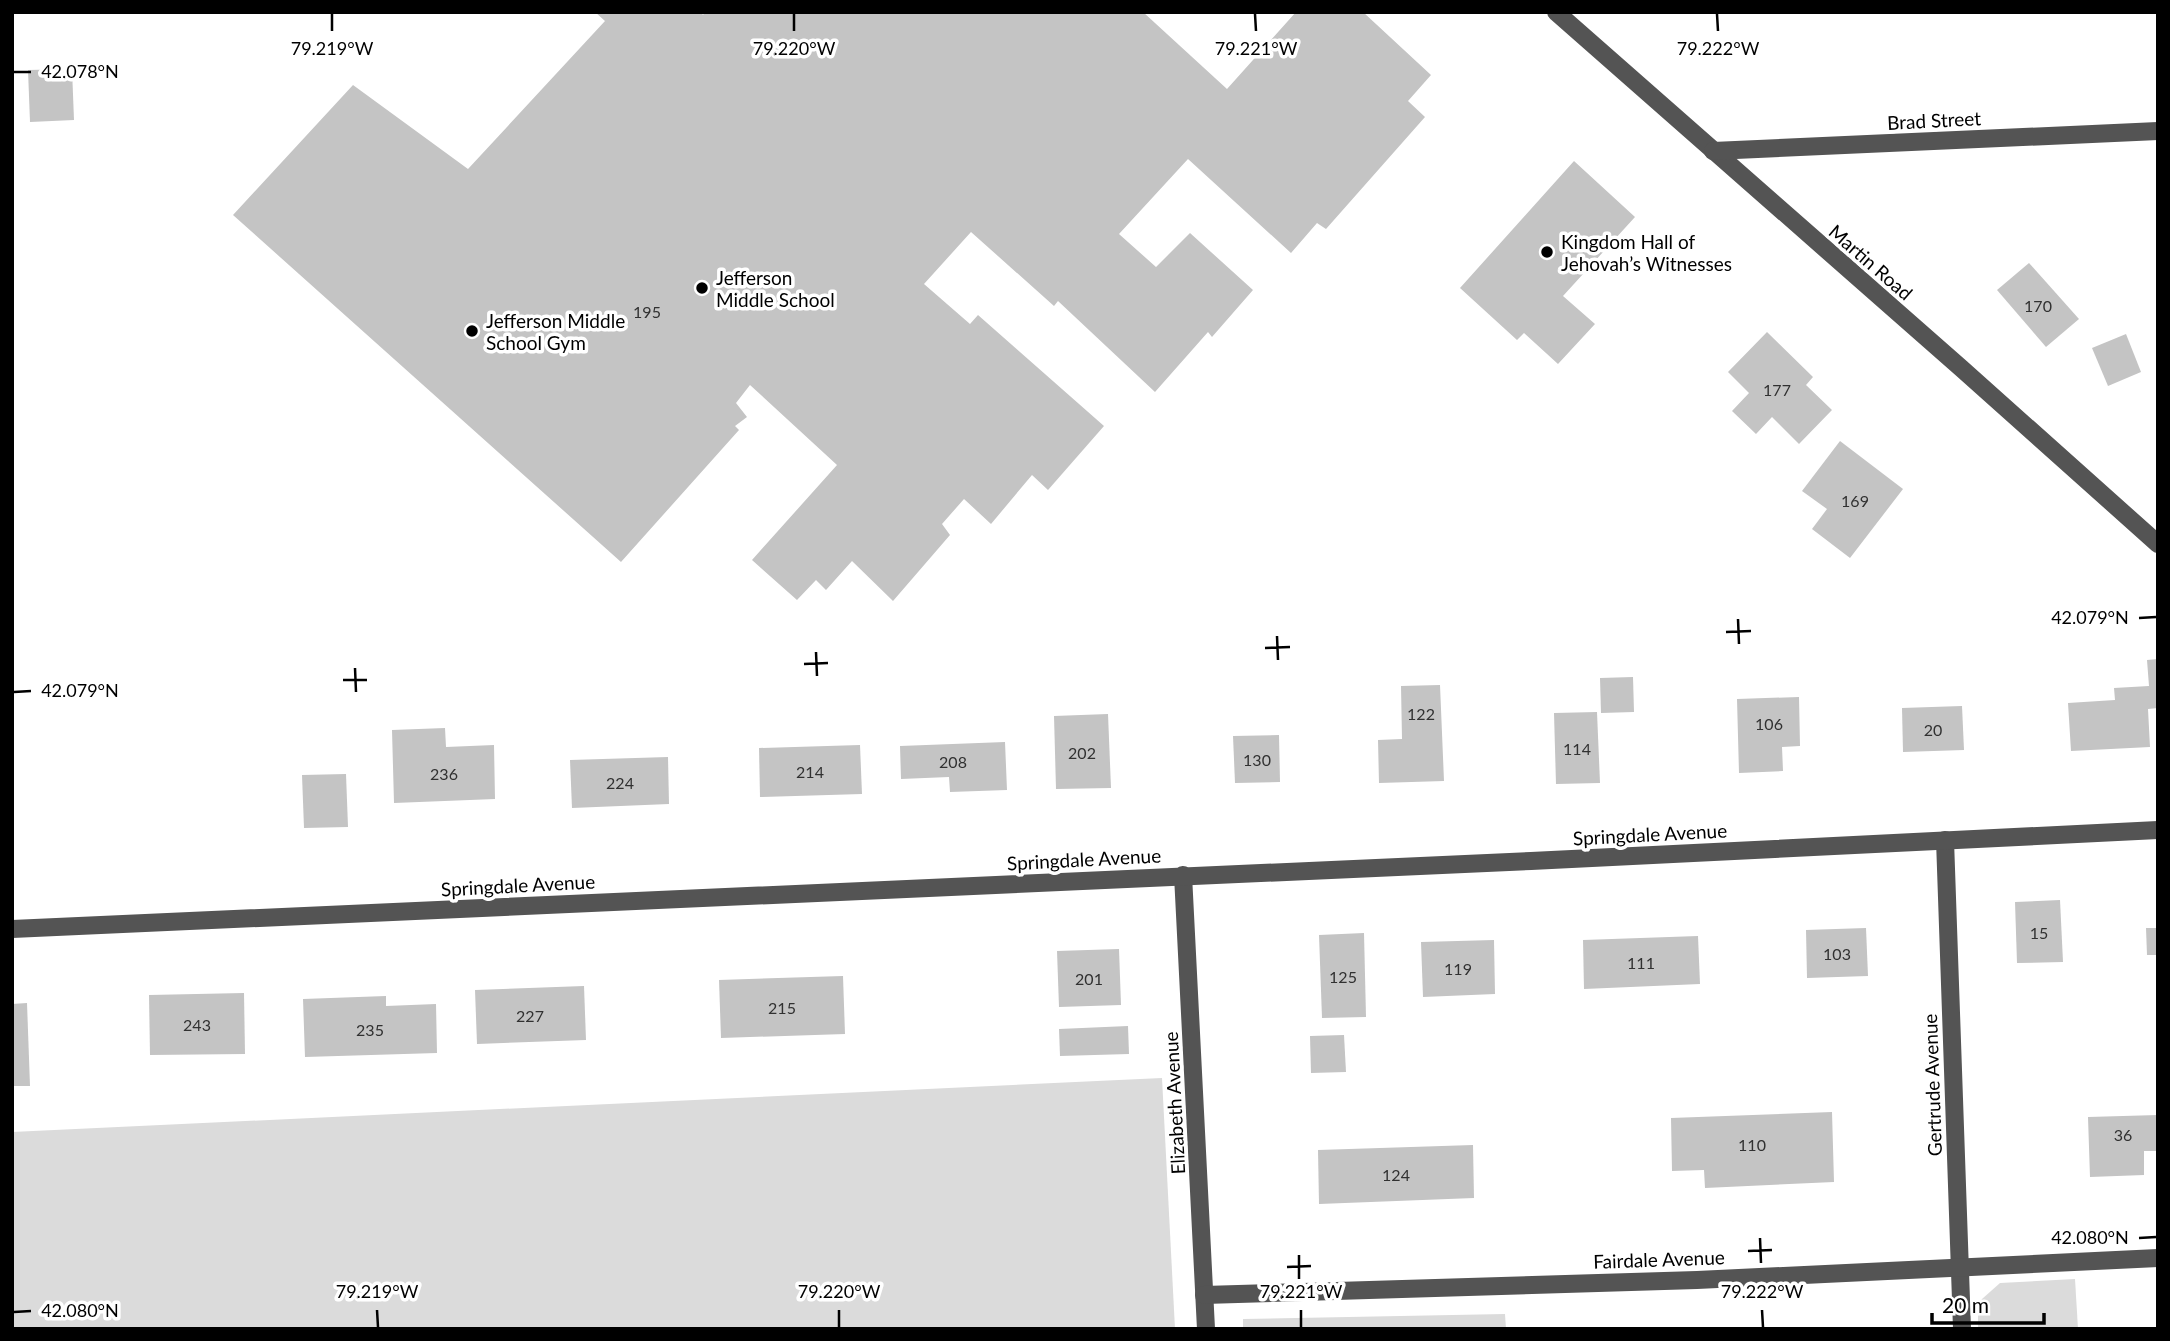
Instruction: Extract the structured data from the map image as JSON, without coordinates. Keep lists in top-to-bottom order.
{
  "streets": {
    "street": [
      "Brad Street",
      "Martin Road",
      "Springdale Avenue",
      "Gertrude Avenue",
      "Elizabeth Avenue",
      "Fairdale Avenue"
    ]
  },
  "crossings": [
    ["Brad Street", "Martin Road"],
    ["Springdale Avenue", "Gertrude Avenue"],
    ["Springdale Avenue", "Elizabeth Avenue"],
    ["Gertrude Avenue", "Fairdale Avenue"],
    ["Elizabeth Avenue", "Fairdale Avenue"]
  ],
  "places": ["Kingdom Hall of Jehovah’s Witnesses", "Jefferson Middle School", "Jefferson Middle School Gym"],
  "house_numbers": [
    "170",
    "195",
    "177",
    "169",
    "122",
    "106",
    "20",
    "114",
    "202",
    "130",
    "208",
    "214",
    "236",
    "224",
    "15",
    "103",
    "111",
    "119",
    "125",
    "201",
    "215",
    "227",
    "243",
    "235",
    "36",
    "110",
    "124"
  ],
  "scale_bar": "20 m",
  "coordinates": [
    "79.219°W",
    "79.220°W",
    "79.221°W",
    "79.222°W",
    "42.078°N",
    "42.079°N",
    "42.080°N"
  ]
}
